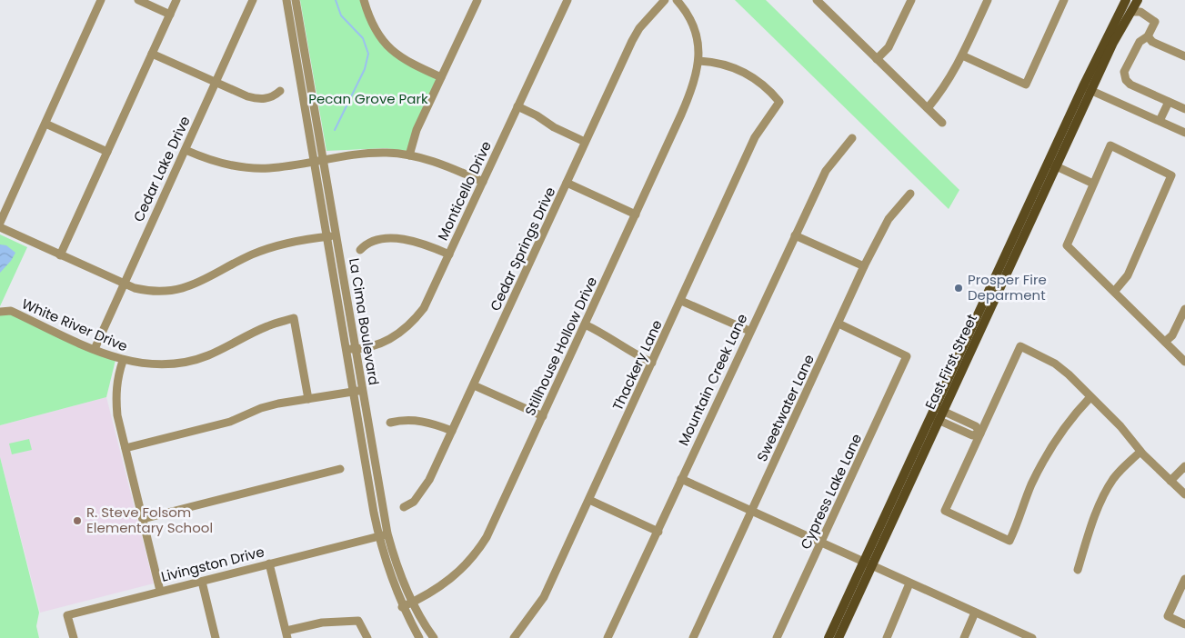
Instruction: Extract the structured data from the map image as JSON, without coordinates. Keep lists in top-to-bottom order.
{
  "streets": {
    "main road": ["East First Street"],
    "street": [
      "Cedar Lake Drive",
      "Monticello Drive",
      "Cedar Springs Drive",
      "La Cima Boulevard",
      "White River Drive",
      "Stillhouse Hollow Drive",
      "Thackery Lane",
      "Mountain Creek Lane",
      "Sweetwater Lane",
      "Cypress Lake Lane",
      "Livingston Drive"
    ]
  },
  "crossings": [
    ["Cedar Lake Drive", "White River Drive"],
    ["Monticello Drive", "La Cima Boulevard"],
    ["La Cima Boulevard", "Stillhouse Hollow Drive"],
    ["La Cima Boulevard", "Livingston Drive"],
    ["Stillhouse Hollow Drive", "Thackery Lane"],
    ["Sweetwater Lane", "Cypress Lake Lane"]
  ],
  "parks": ["Pecan Grove Park"],
  "places": ["Prosper Fire Deparment", "R. Steve Folsom Elementary School"]
}
